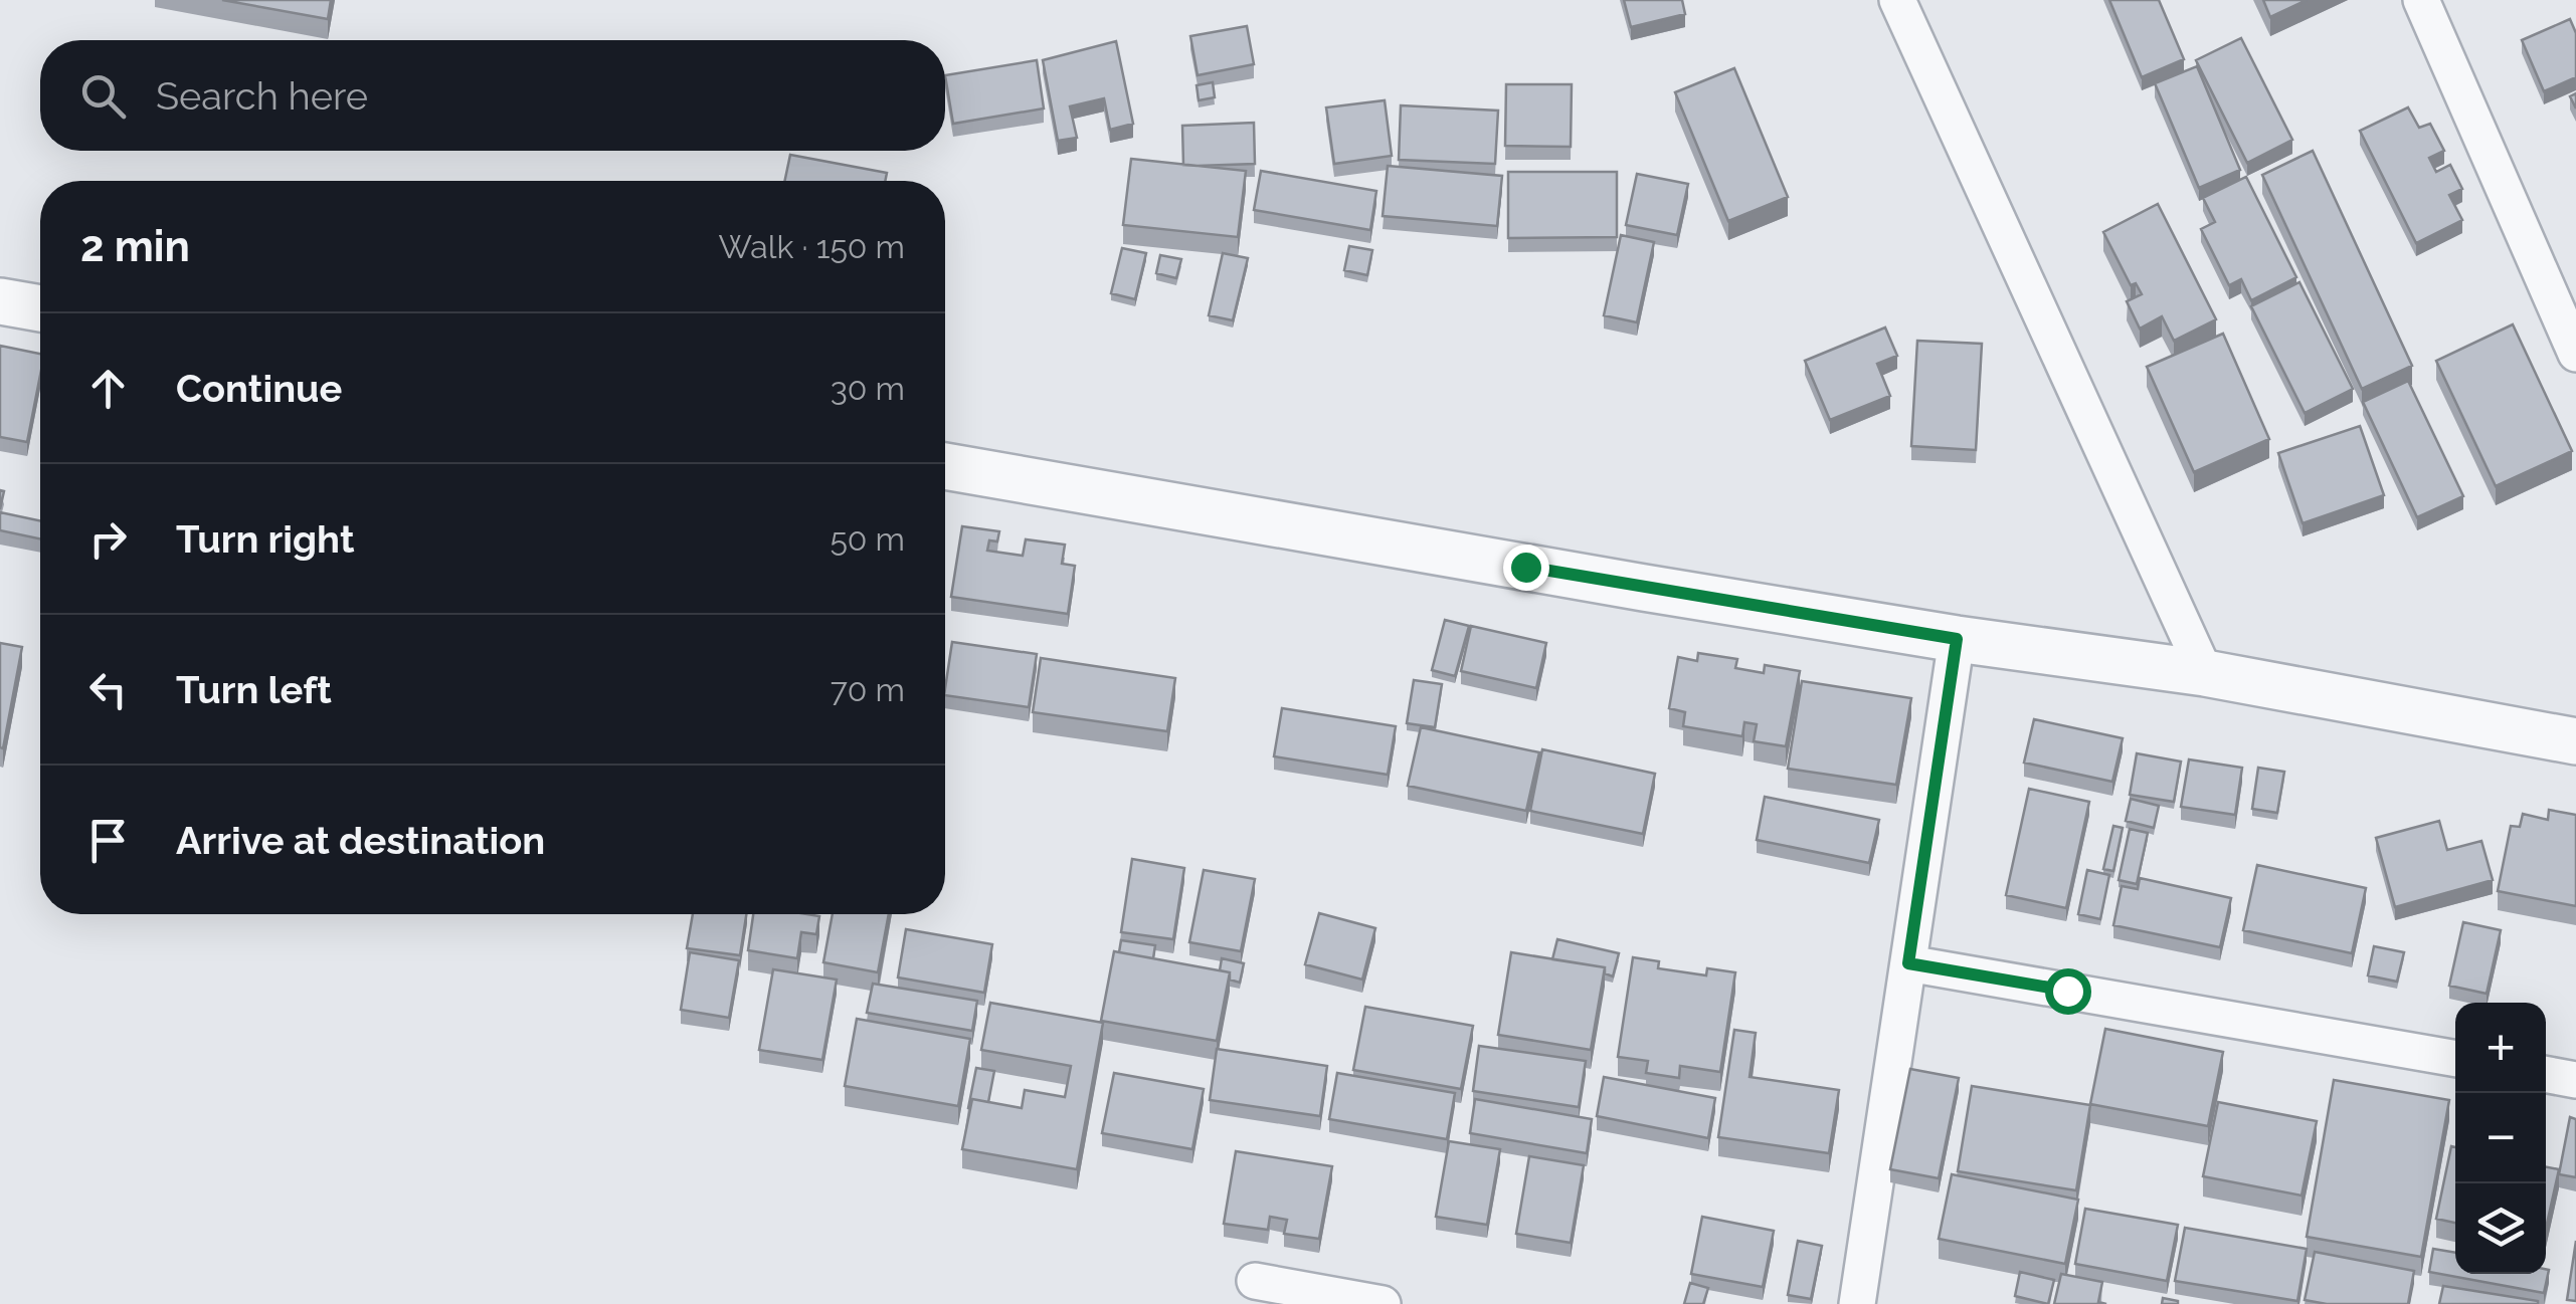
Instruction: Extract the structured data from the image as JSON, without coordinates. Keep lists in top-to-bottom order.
{
  "page": {
    "search": "Search here",
    "heading": ["2 min", "Walk · 150 m"],
    "list": [
      ["Continue", "30 m"],
      ["Turn right", "50 m"],
      ["Turn left", "70 m"],
      "Arrive at destination"
    ],
    "map_buttons": ["+", "−"]
  }
}
